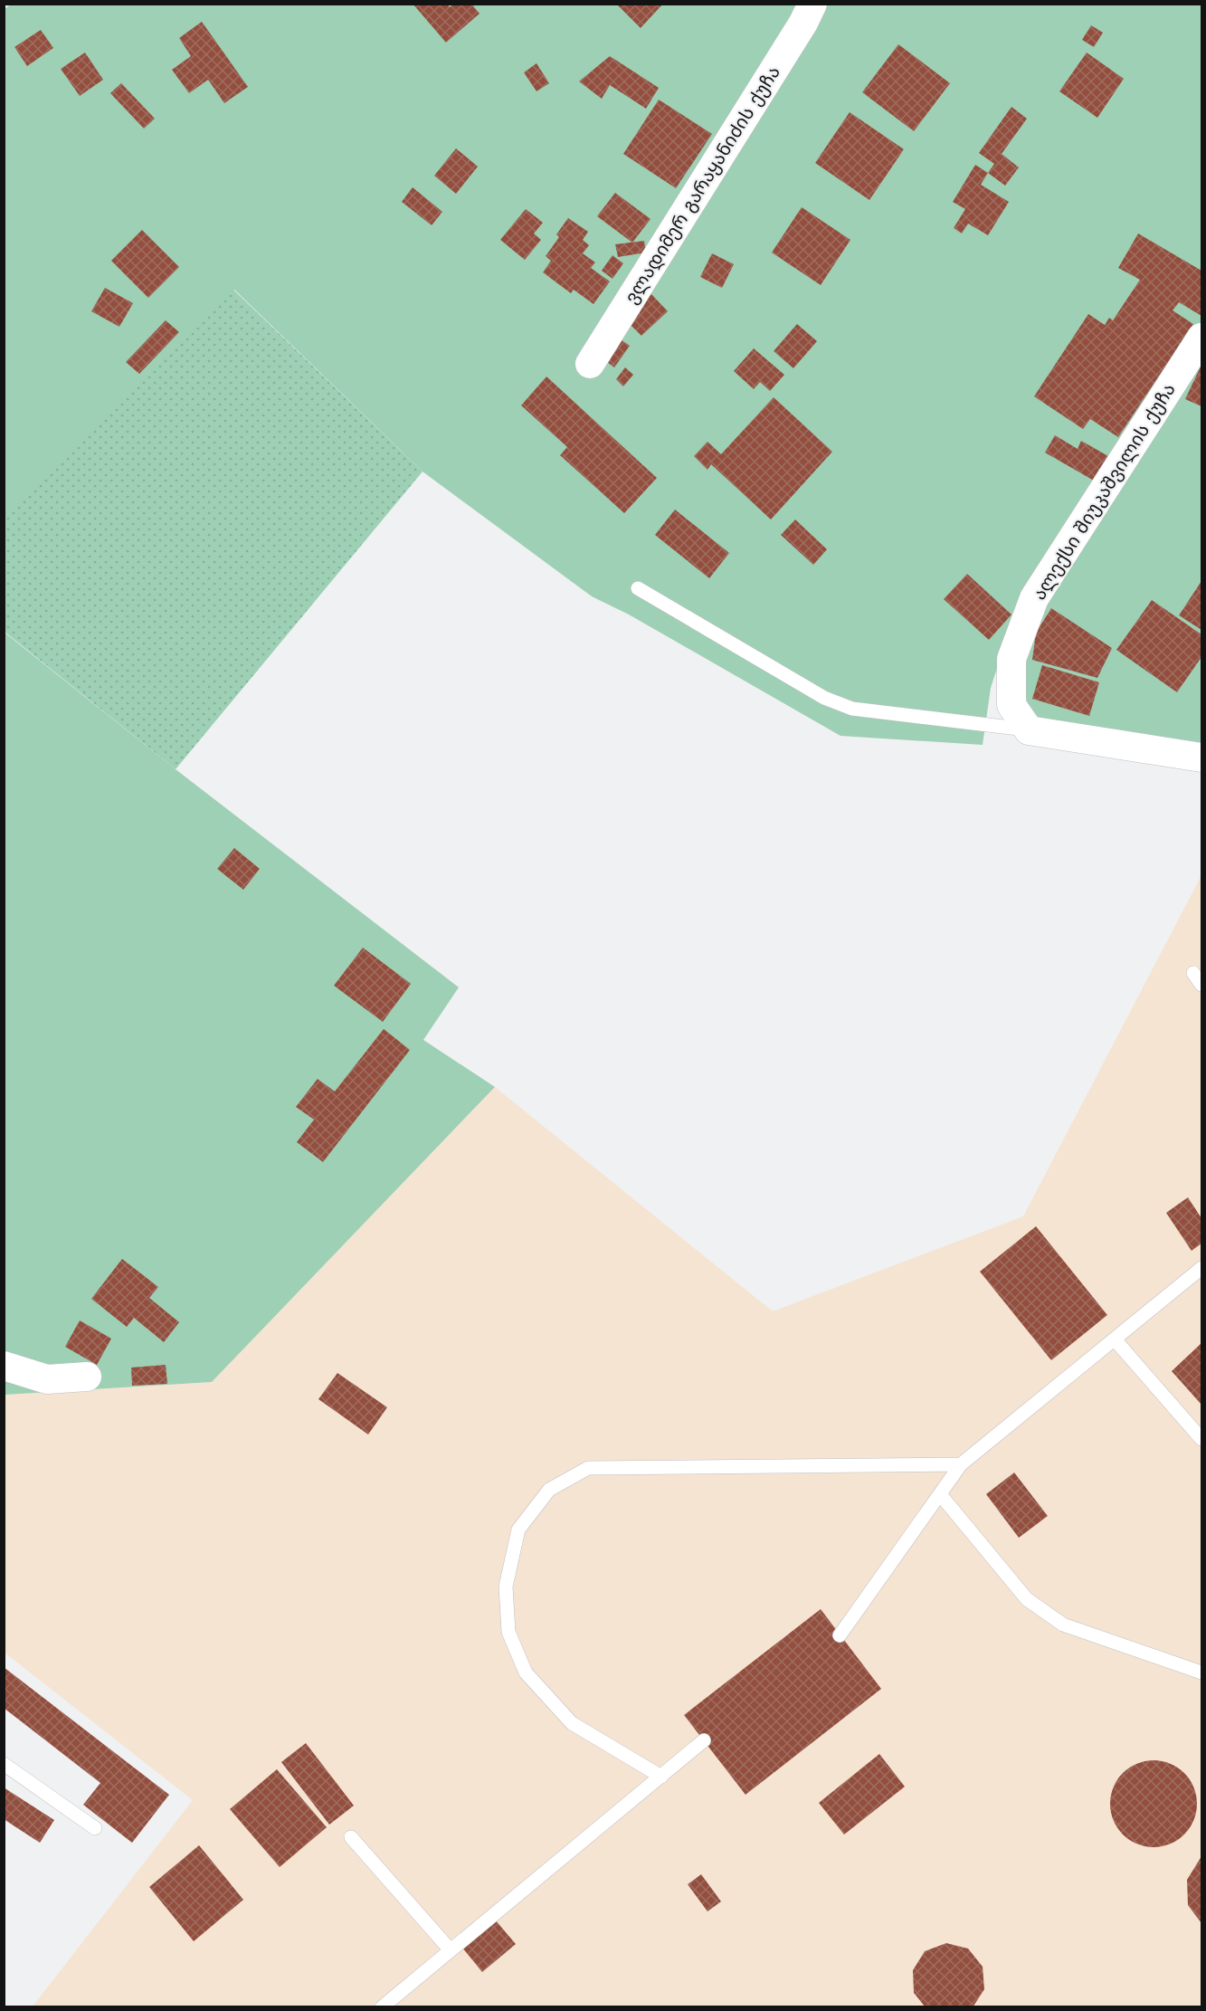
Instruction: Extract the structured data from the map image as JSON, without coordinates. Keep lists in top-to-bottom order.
{
  "streets": {
    "street": ["ვლადიმერ გარაყანიძის ქუჩა", "ალექსი შიუკაშვილის ქუჩა"]
  }
}
